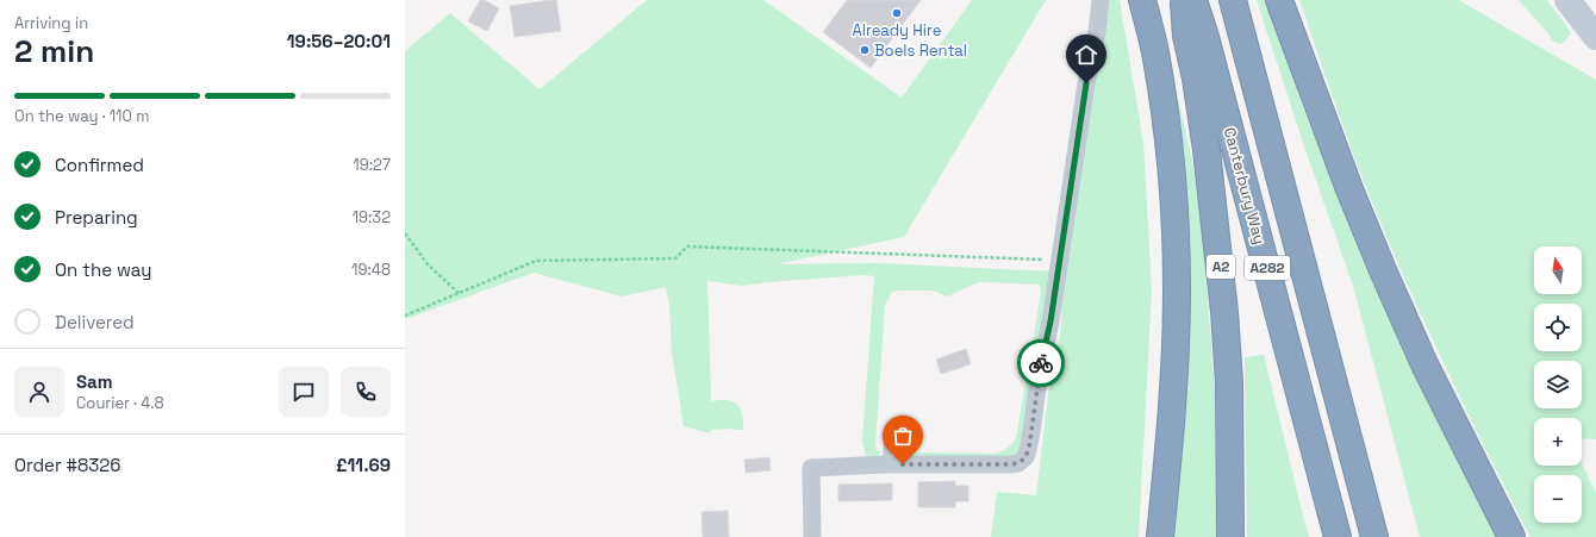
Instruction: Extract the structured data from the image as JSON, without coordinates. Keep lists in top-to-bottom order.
{
  "streets": {
    "highway": ["Canterbury Way", "A2", "A282"]
  },
  "places": ["Already Hire", "Boels Rental"],
  "north": "top",
  "page": {
    "heading": ["2 min", "Arriving in", "19:56–20:01"],
    "panel": [
      "Sam",
      "Courier · 4.8",
      "Order #8326",
      "£11.69"
    ],
    "bar": "On the way · 110 m",
    "list": [
      ["Confirmed", "19:27"],
      ["Preparing", "19:32"],
      ["On the way", "19:48"],
      "Delivered"
    ],
    "map_buttons": ["+", "−"]
  }
}
